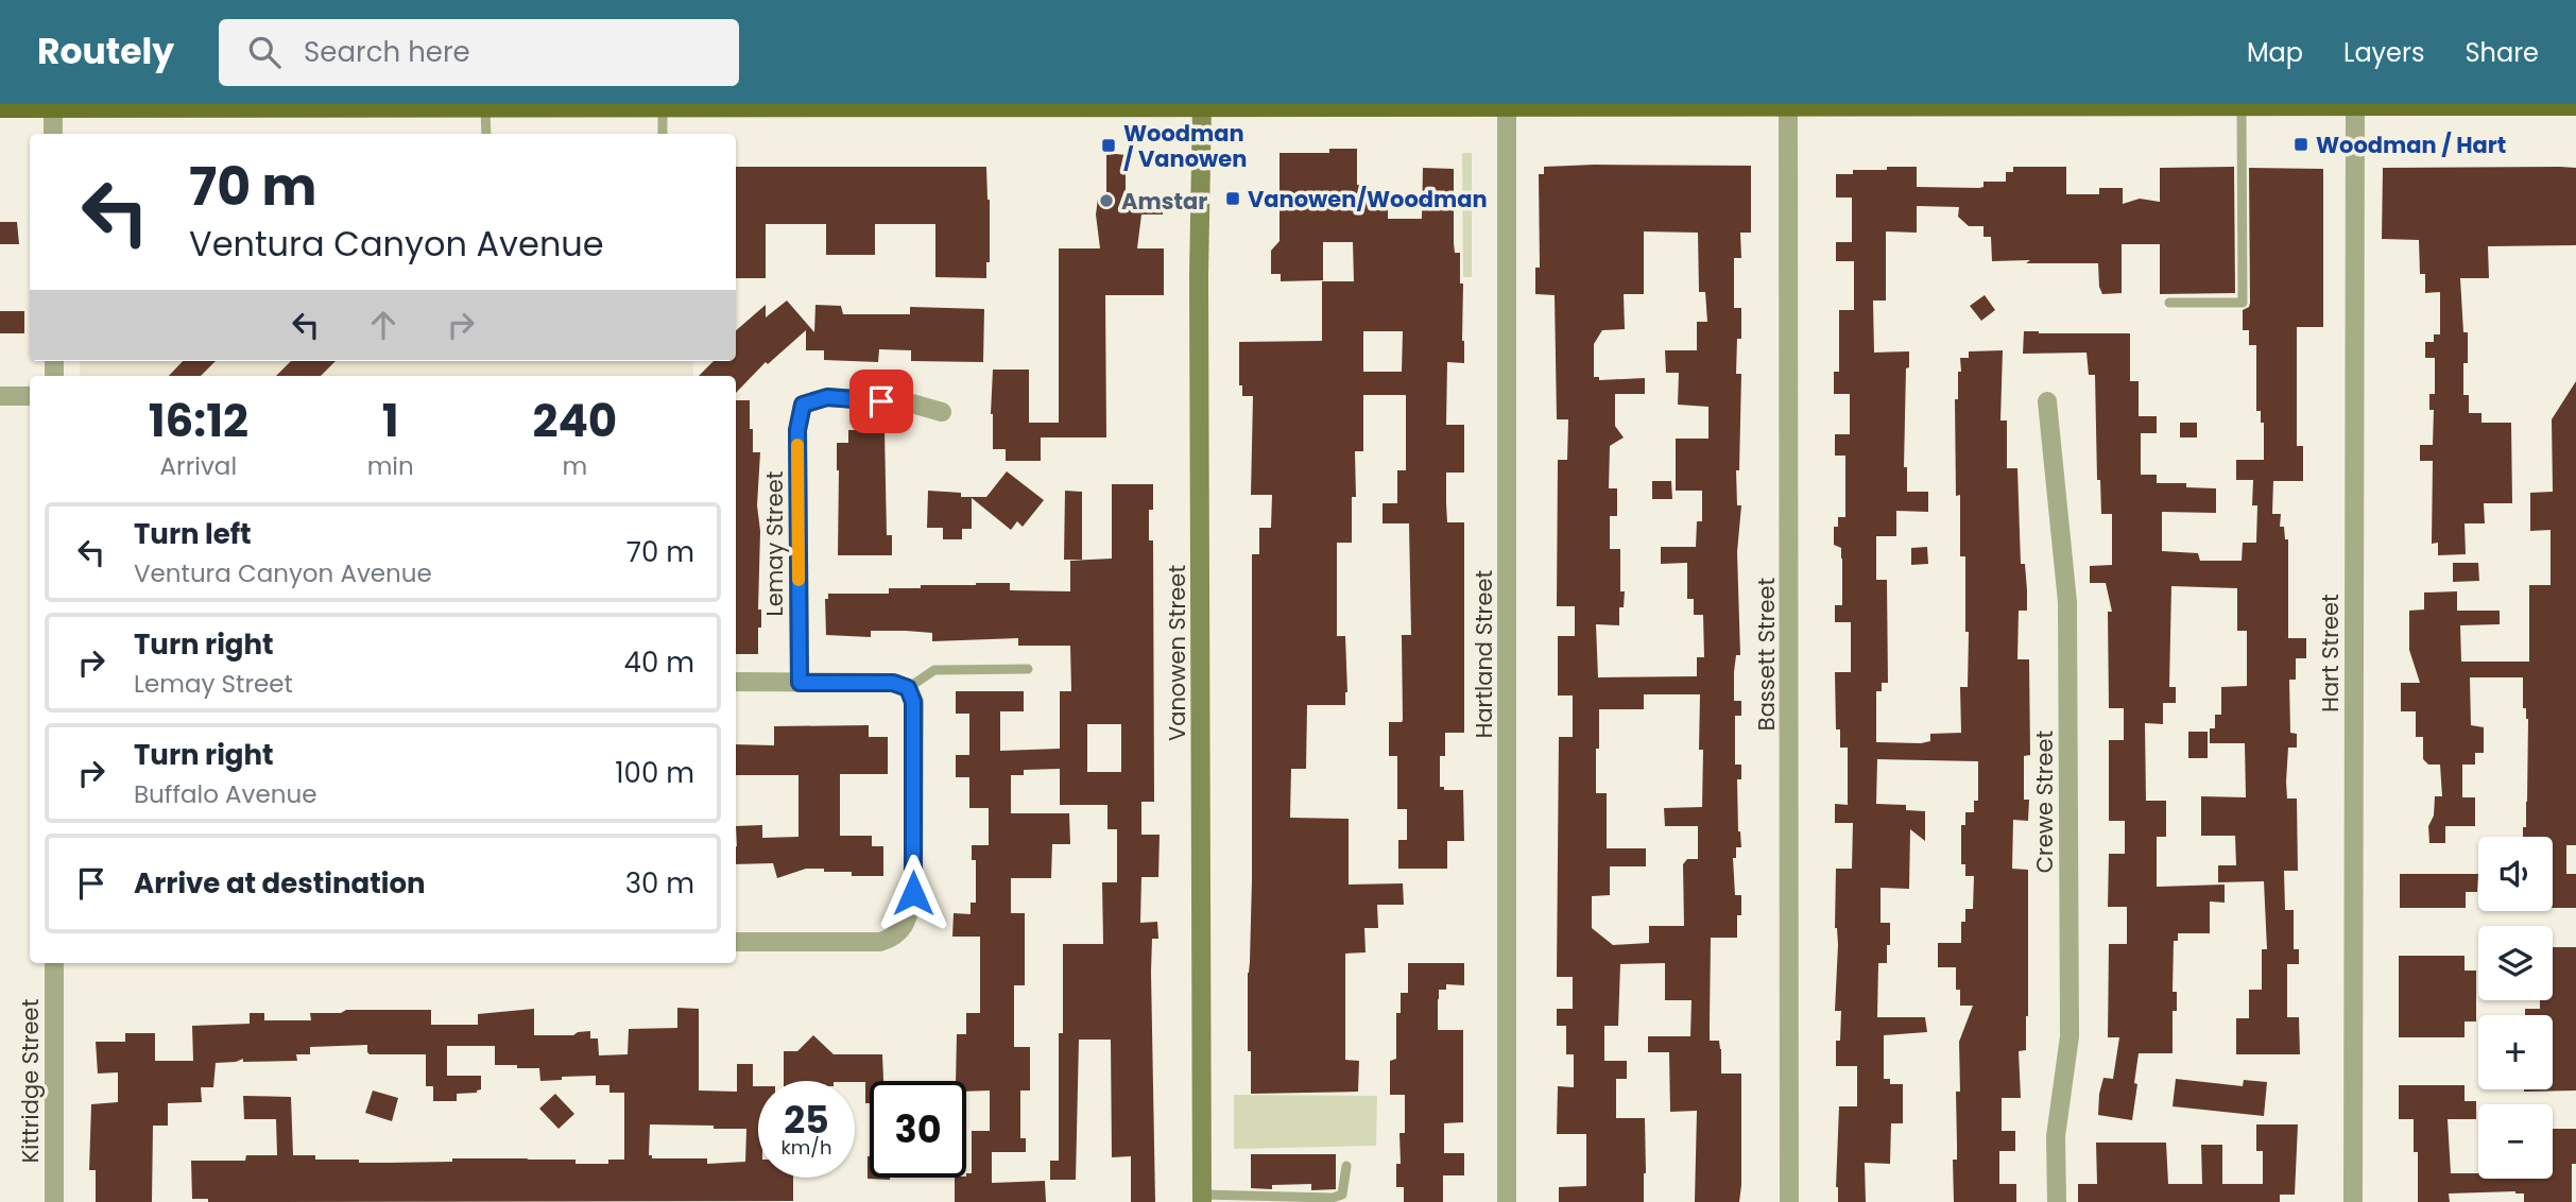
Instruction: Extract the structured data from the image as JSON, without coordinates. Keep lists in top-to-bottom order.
{
  "streets": {
    "main road": ["Vanowen Street"],
    "street": [
      "Lemay Street",
      "Hart Street",
      "Hartland Street",
      "Bassett Street",
      "Crewe Street",
      "Kittridge Street"
    ]
  },
  "places": {
    "transit": ["Woodman / Hart", "Woodman / Vanowen", "Vanowen/Woodman"],
    "other": ["Amstar"]
  },
  "page": {
    "header": "Routely",
    "search": "Search here",
    "nav": ["Map", "Layers", "Share"],
    "turn": ["70 m", "Ventura Canyon Avenue"],
    "eta": [
      "16:12",
      "Arrival",
      "1",
      "min",
      "240",
      "m"
    ],
    "list": [
      {
        "name": "Turn left",
        "note": "Ventura Canyon Avenue",
        "value": "70 m"
      },
      {
        "name": "Turn right",
        "note": "Lemay Street",
        "value": "40 m"
      },
      {
        "name": "Turn right",
        "note": "Buffalo Avenue",
        "value": "100 m"
      },
      {
        "name": "Arrive at destination",
        "value": "30 m"
      }
    ],
    "map_buttons": ["+", "−"],
    "speed": "25 km/h",
    "limit": "30"
  }
}
